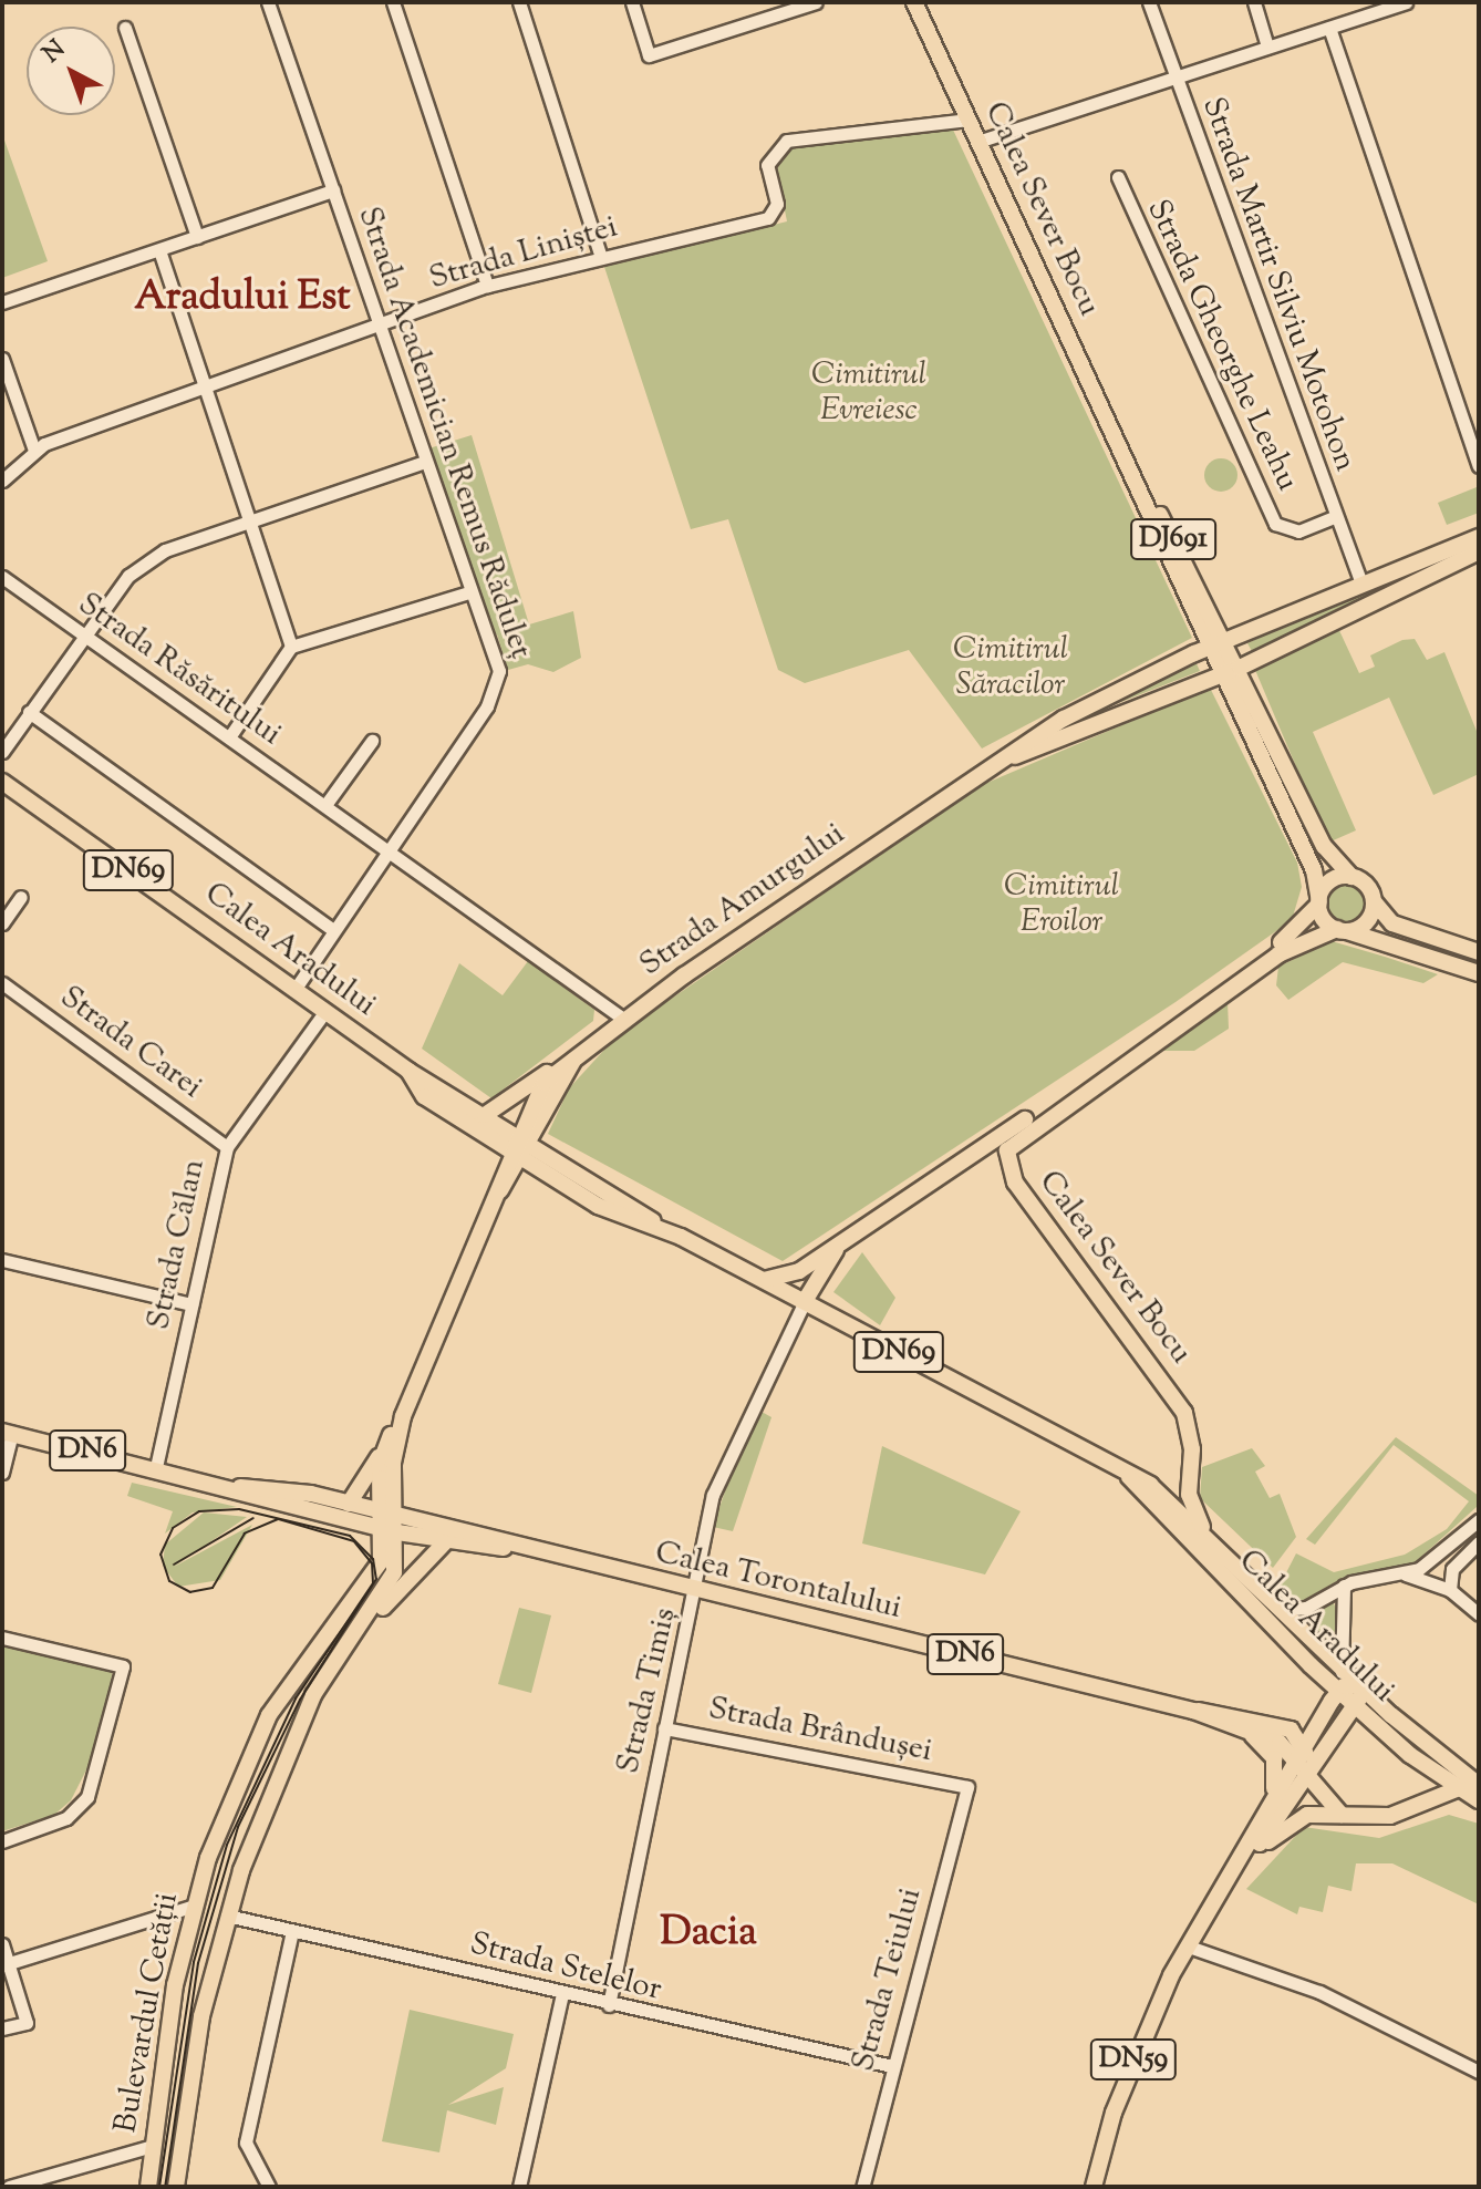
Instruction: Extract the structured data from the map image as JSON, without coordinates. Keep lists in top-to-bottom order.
{
  "streets": {
    "main road": [
      "Calea Sever Bocu",
      "DJ691",
      "DN69",
      "Strada Amurgului",
      "Calea Aradului",
      "DN6",
      "Calea Torontalului",
      "Bulevardul Cetății",
      "DN59"
    ],
    "street": [
      "Strada Liniștei",
      "Strada Martir Silviu Motohon",
      "Strada Gheorghe Leahu",
      "Strada Academician Remus Răduleț",
      "Strada Răsăritului",
      "Strada Carei",
      "Strada Călan",
      "Strada Timiș",
      "Strada Brândușei",
      "Strada Stelelor",
      "Strada Teiului"
    ]
  },
  "crossings": [
    ["Calea Sever Bocu", "Strada Liniștei"],
    ["Calea Sever Bocu", "DJ691"],
    ["Calea Sever Bocu", "Strada Amurgului"],
    ["Calea Sever Bocu", "Calea Aradului"],
    ["Strada Liniștei", "Strada Academician Remus Răduleț"],
    ["Strada Martir Silviu Motohon", "Strada Gheorghe Leahu"],
    ["Strada Martir Silviu Motohon", "Strada Amurgului"],
    ["Strada Academician Remus Răduleț", "Strada Răsăritului"],
    ["Strada Academician Remus Răduleț", "Calea Aradului"],
    ["Strada Răsăritului", "Strada Amurgului"],
    ["Strada Amurgului", "Calea Aradului"],
    ["Calea Aradului", "Strada Călan"],
    ["Calea Aradului", "Strada Timiș"],
    ["Strada Carei", "Strada Călan"],
    ["Strada Călan", "Calea Torontalului"],
    ["DN6", "Calea Torontalului"],
    ["DN6", "DN59"],
    ["Calea Torontalului", "Strada Timiș"],
    ["Calea Torontalului", "Bulevardul Cetății"],
    ["Calea Torontalului", "DN59"],
    ["Strada Timiș", "Strada Brândușei"],
    ["Strada Timiș", "Strada Stelelor"],
    ["Strada Brândușei", "Strada Teiului"],
    ["Strada Stelelor", "Strada Teiului"],
    ["Strada Stelelor", "Bulevardul Cetății"]
  ],
  "districts": ["Aradului Est", "Dacia"],
  "parks": ["Cimitirul Evreiesc", "Cimitirul Săracilor", "Cimitirul Eroilor"],
  "north": "top left"
}
